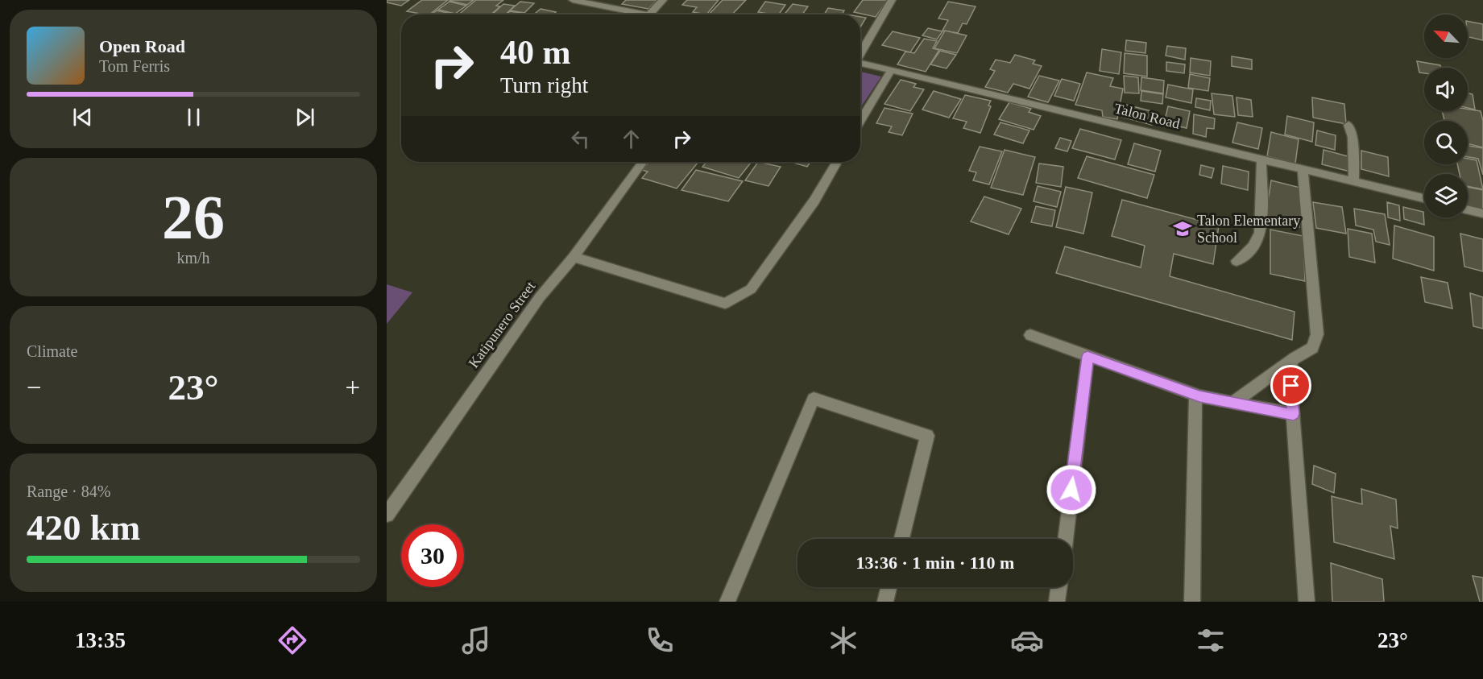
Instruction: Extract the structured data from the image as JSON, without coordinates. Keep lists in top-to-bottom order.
{
  "streets": {
    "street": ["Talon Road", "Katipunero Street"]
  },
  "places": {
    "school or university": ["Talon Elementary School"]
  },
  "north": "top left",
  "page": {
    "turn": ["40 m", "Turn right"],
    "song": ["Open Road", "Tom Ferris"],
    "tile": [
      ["26", "km/h"],
      "Climate",
      ["Range · 84%", "420 km"]
    ],
    "heat": ["−", "23°", "+"],
    "limit": "30",
    "trip": "13:36 · 1 min · 110 m",
    "tabs": ["13:35", "23°"]
  }
}
